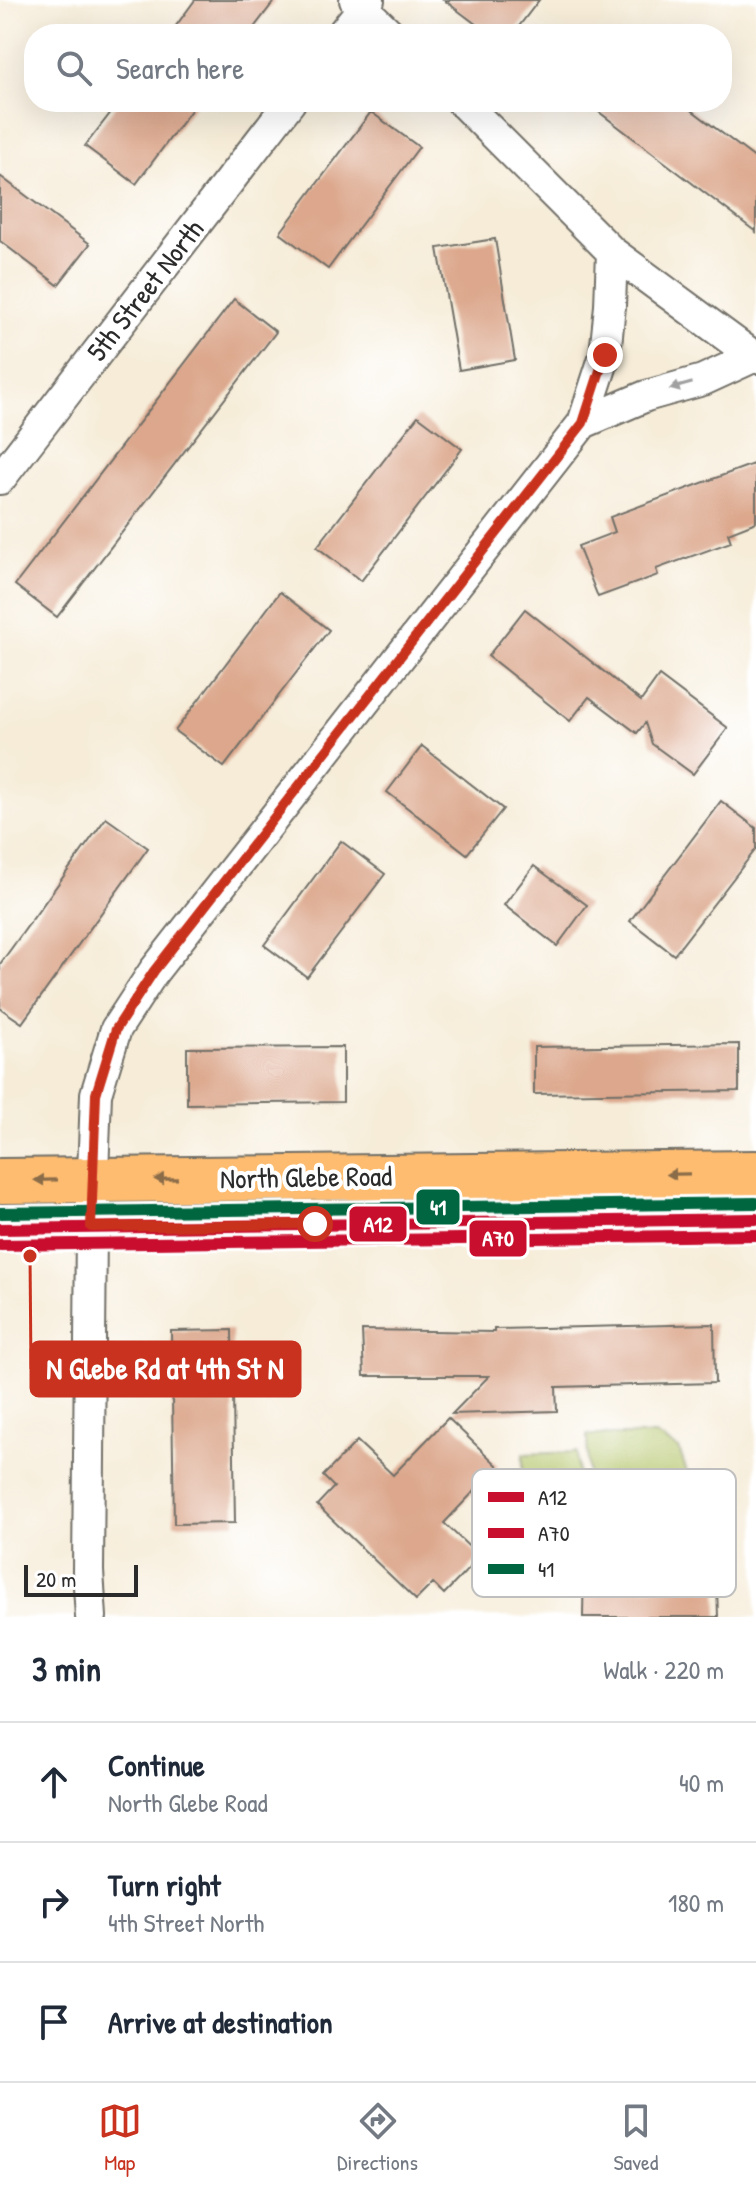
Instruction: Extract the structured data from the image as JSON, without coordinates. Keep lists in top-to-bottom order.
{
  "streets": {
    "main road": ["North Glebe Road"],
    "street": ["5th Street North"]
  },
  "places": ["N Glebe Rd at 4th St N"],
  "lines": ["transit line 41", "transit line A12", "transit line A70"],
  "legend": ["A12", "A70", "41"],
  "scale_bar": "20 m",
  "page": {
    "search": "Search here",
    "scale": "20 m",
    "heading": ["3 min", "Walk · 220 m"],
    "list": [
      ["Continue", "North Glebe Road", "40 m"],
      ["Turn right", "4th Street North", "180 m"],
      "Arrive at destination"
    ],
    "nav": ["Map", "Directions", "Saved"]
  }
}
